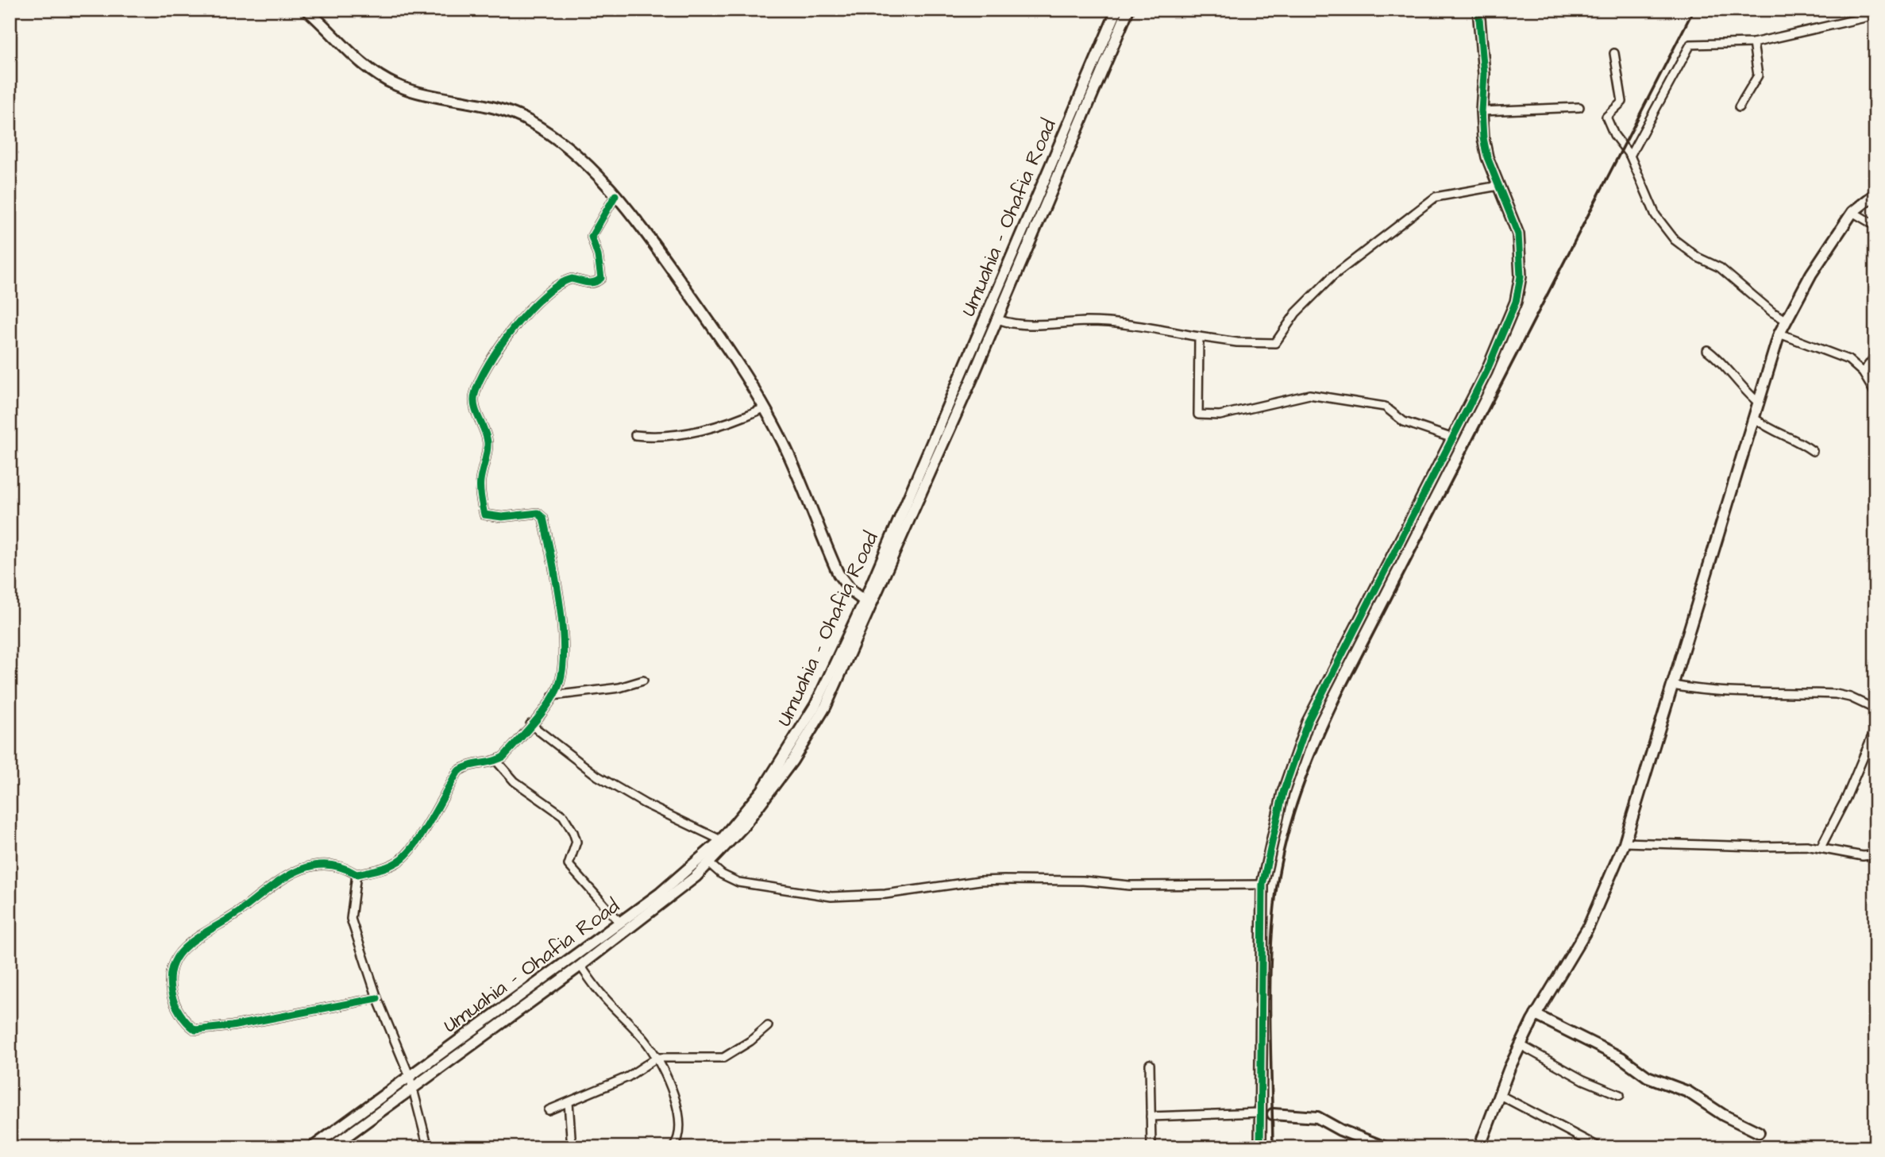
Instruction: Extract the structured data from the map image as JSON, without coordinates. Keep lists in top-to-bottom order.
{
  "streets": {
    "street": ["Umuahia - Ohafia Road"]
  }
}
